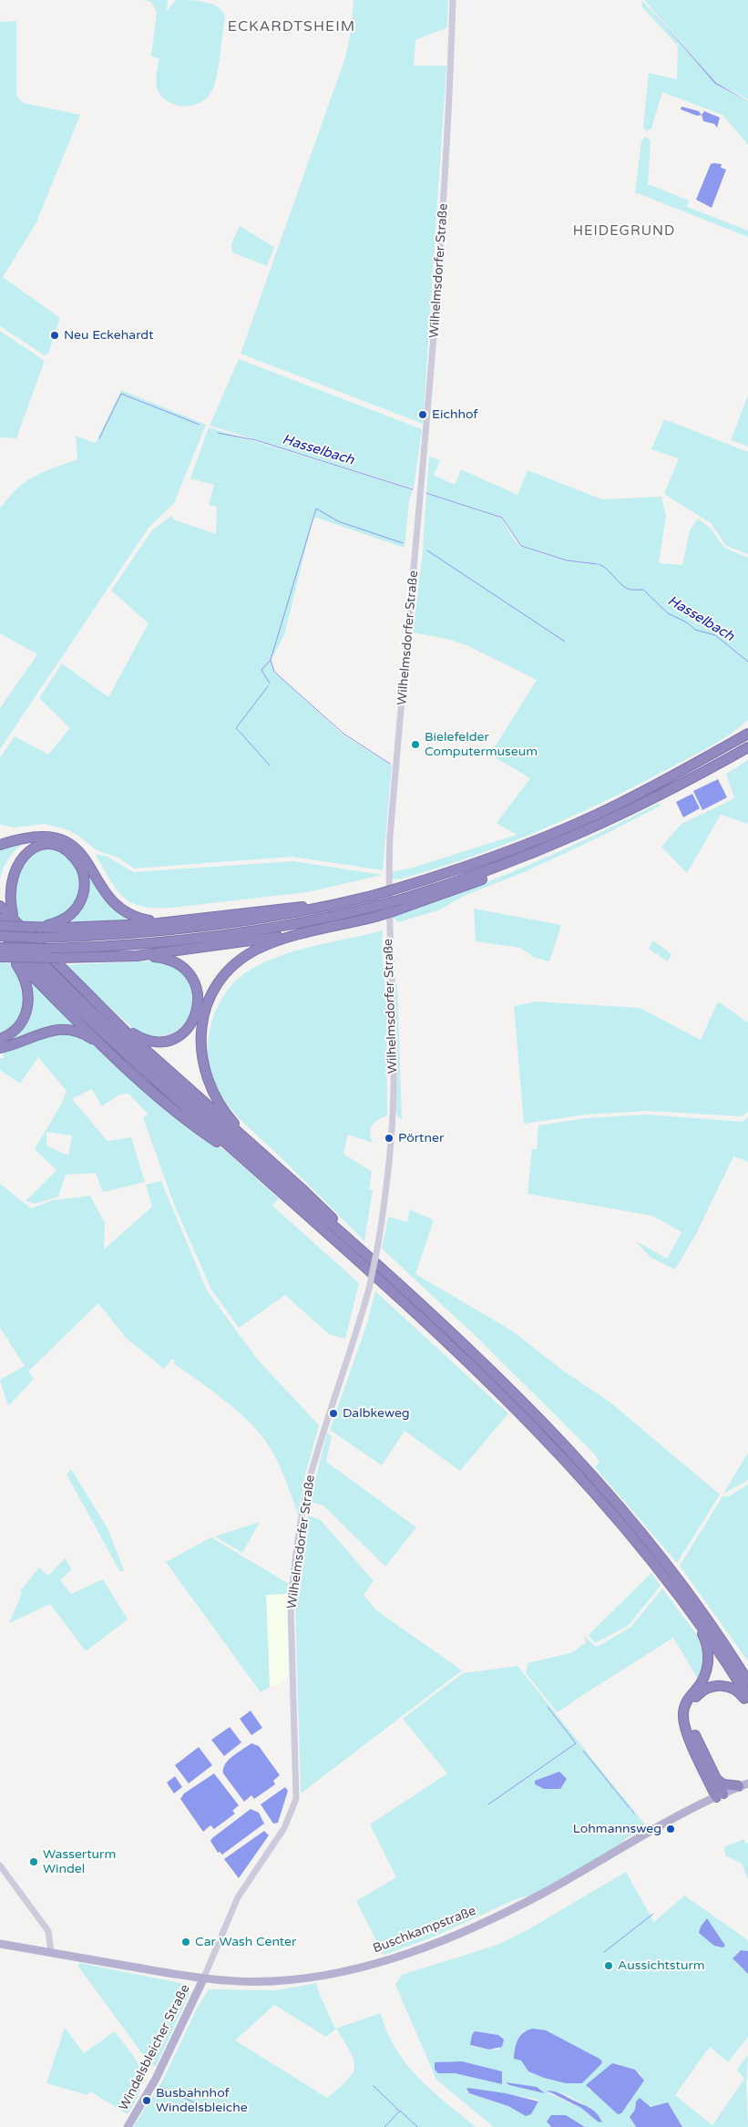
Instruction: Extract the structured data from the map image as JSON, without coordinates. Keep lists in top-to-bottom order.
{
  "streets": {
    "main road": ["Buschkampstraße", "Windelsbleicher Straße"],
    "street": ["Wilhelmsdorfer Straße"]
  },
  "crossings": [
    ["Wilhelmsdorfer Straße", "Buschkampstraße"],
    ["Wilhelmsdorfer Straße", "Windelsbleicher Straße"],
    ["Buschkampstraße", "Windelsbleicher Straße"]
  ],
  "districts": ["ECKARDTSHEIM", "HEIDEGRUND"],
  "water": ["Hasselbach"],
  "places": [
    "Neu Eckehardt",
    "Eichhof",
    "Bielefelder Computermuseum",
    "Pörtner",
    "Dalbkeweg",
    "Lohmannsweg",
    "Wasserturm Windel",
    "Car Wash Center",
    "Aussichtsturm",
    "Busbahnhof Windelsbleiche"
  ]
}
